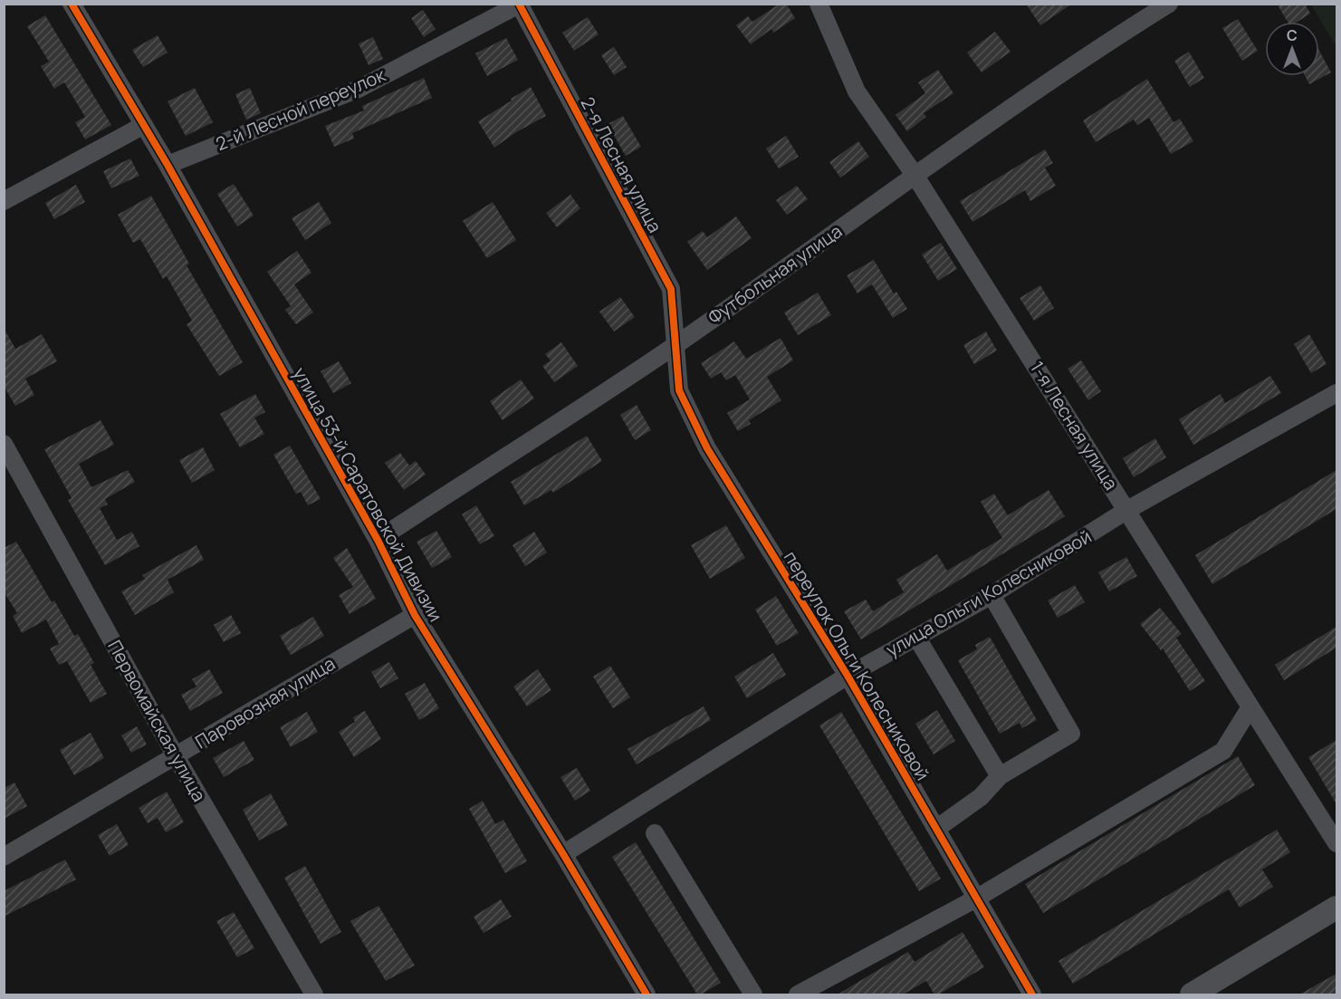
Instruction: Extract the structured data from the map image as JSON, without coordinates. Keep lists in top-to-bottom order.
{
  "streets": {
    "street": [
      "2-й Лесной переулок",
      "2-я Лесная улица",
      "Футбольная улица",
      "1-я Лесная улица",
      "улица 53-й Саратовской Дивизии",
      "улица Ольги Колесниковой",
      "переулок Ольги Колесниковой",
      "Паровозная улица",
      "Первомайская улица"
    ]
  },
  "crossings": [
    ["2-й Лесной переулок", "2-я Лесная улица"],
    ["2-й Лесной переулок", "улица 53-й Саратовской Дивизии"],
    ["2-я Лесная улица", "Футбольная улица"],
    ["2-я Лесная улица", "переулок Ольги Колесниковой"],
    ["Футбольная улица", "1-я Лесная улица"],
    ["Футбольная улица", "улица 53-й Саратовской Дивизии"],
    ["Футбольная улица", "переулок Ольги Колесниковой"],
    ["1-я Лесная улица", "улица Ольги Колесниковой"],
    ["улица 53-й Саратовской Дивизии", "улица Ольги Колесниковой"],
    ["улица 53-й Саратовской Дивизии", "Паровозная улица"],
    ["улица Ольги Колесниковой", "переулок Ольги Колесниковой"],
    ["Паровозная улица", "Первомайская улица"]
  ],
  "north": "top"
}
